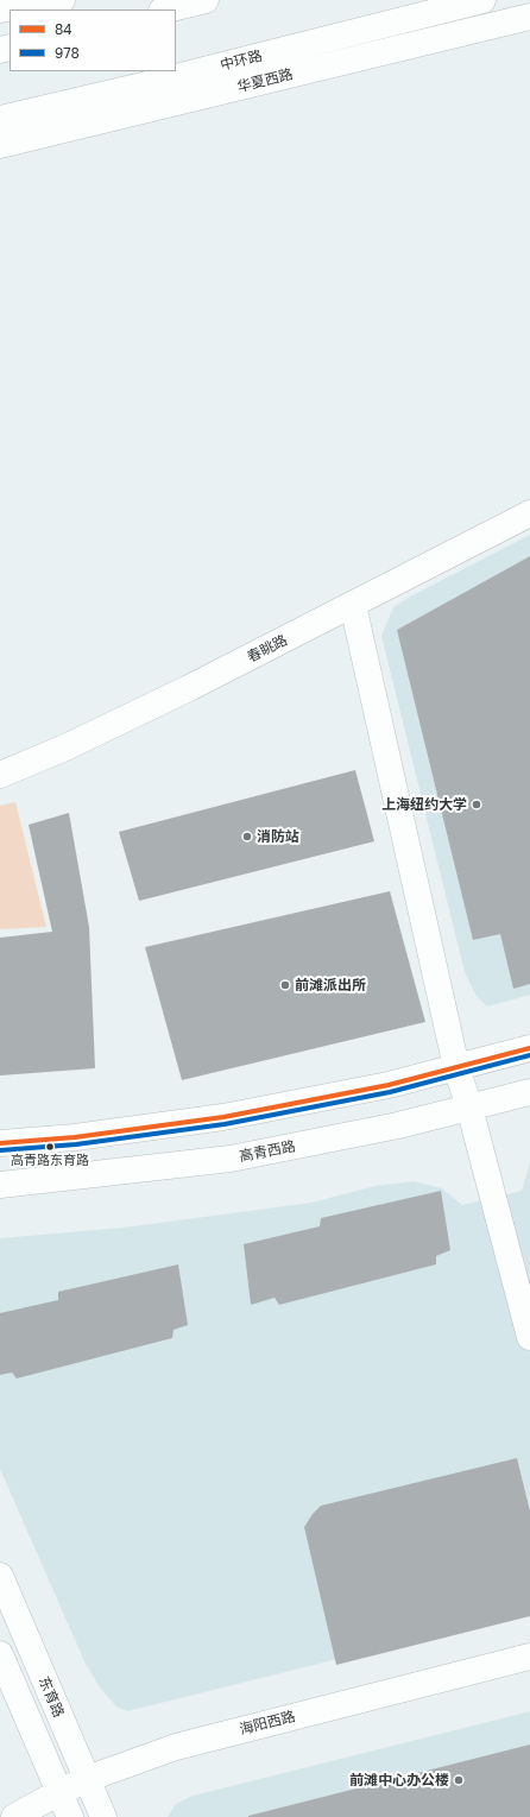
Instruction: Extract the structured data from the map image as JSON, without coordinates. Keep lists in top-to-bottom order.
{
  "streets": {
    "main road": [
      "中环路",
      "华夏西路",
      "春眺路",
      "高青西路",
      "东育路",
      "海阳西路"
    ]
  },
  "crossings": [
    ["东育路", "海阳西路"]
  ],
  "places": [
    "上海纽约大学",
    "消防站",
    "前滩派出所",
    "高青路东育路",
    "前滩中心办公楼"
  ],
  "lines": ["transit line 84", "transit line 978"],
  "legend": ["84", "978"]
}
